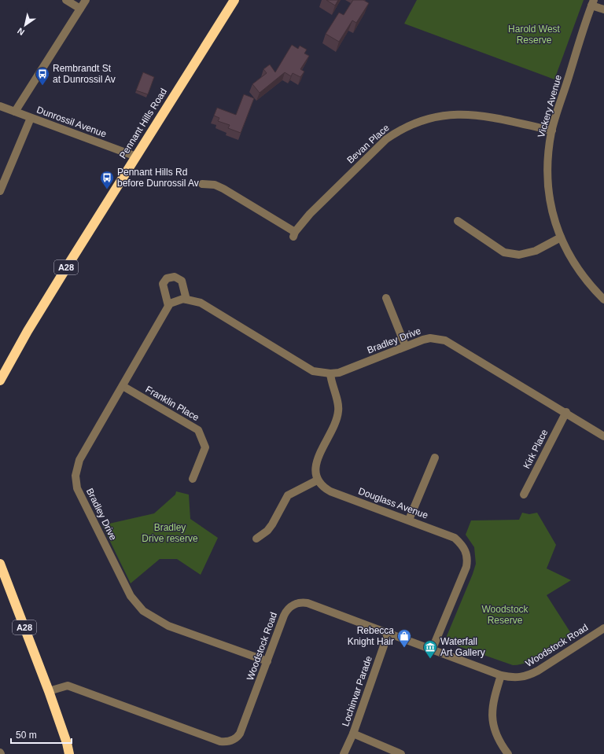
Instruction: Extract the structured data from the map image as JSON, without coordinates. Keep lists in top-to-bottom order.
{
  "streets": {
    "highway": ["Pennant Hills Road", "A28"],
    "street": [
      "Vickery Avenue",
      "Dunrossil Avenue",
      "Bevan Place",
      "Bradley Drive",
      "Franklin Place",
      "Kirk Place",
      "Douglass Avenue",
      "Woodstock Road",
      "Lochinvar Parade"
    ]
  },
  "crossings": [
    ["Vickery Avenue", "Bevan Place"],
    ["Dunrossil Avenue", "Pennant Hills Road"],
    ["A28", "Woodstock Road"],
    ["Bradley Drive", "Franklin Place"],
    ["Bradley Drive", "Kirk Place"],
    ["Bradley Drive", "Woodstock Road"],
    ["Douglass Avenue", "Woodstock Road"],
    ["Woodstock Road", "Lochinvar Parade"]
  ],
  "parks": ["Harold West Reserve", "Bradley Drive reserve", "Woodstock Reserve"],
  "places": {
    "bus stop": ["Rembrandt St at Dunrossil Av", "Pennant Hills Rd before Dunrossil Av"],
    "shop": ["Rebecca Knight Hair"],
    "museum": ["Waterfall Art Gallery"]
  },
  "scale_bar": "50 m",
  "north": "bottom left"
}
